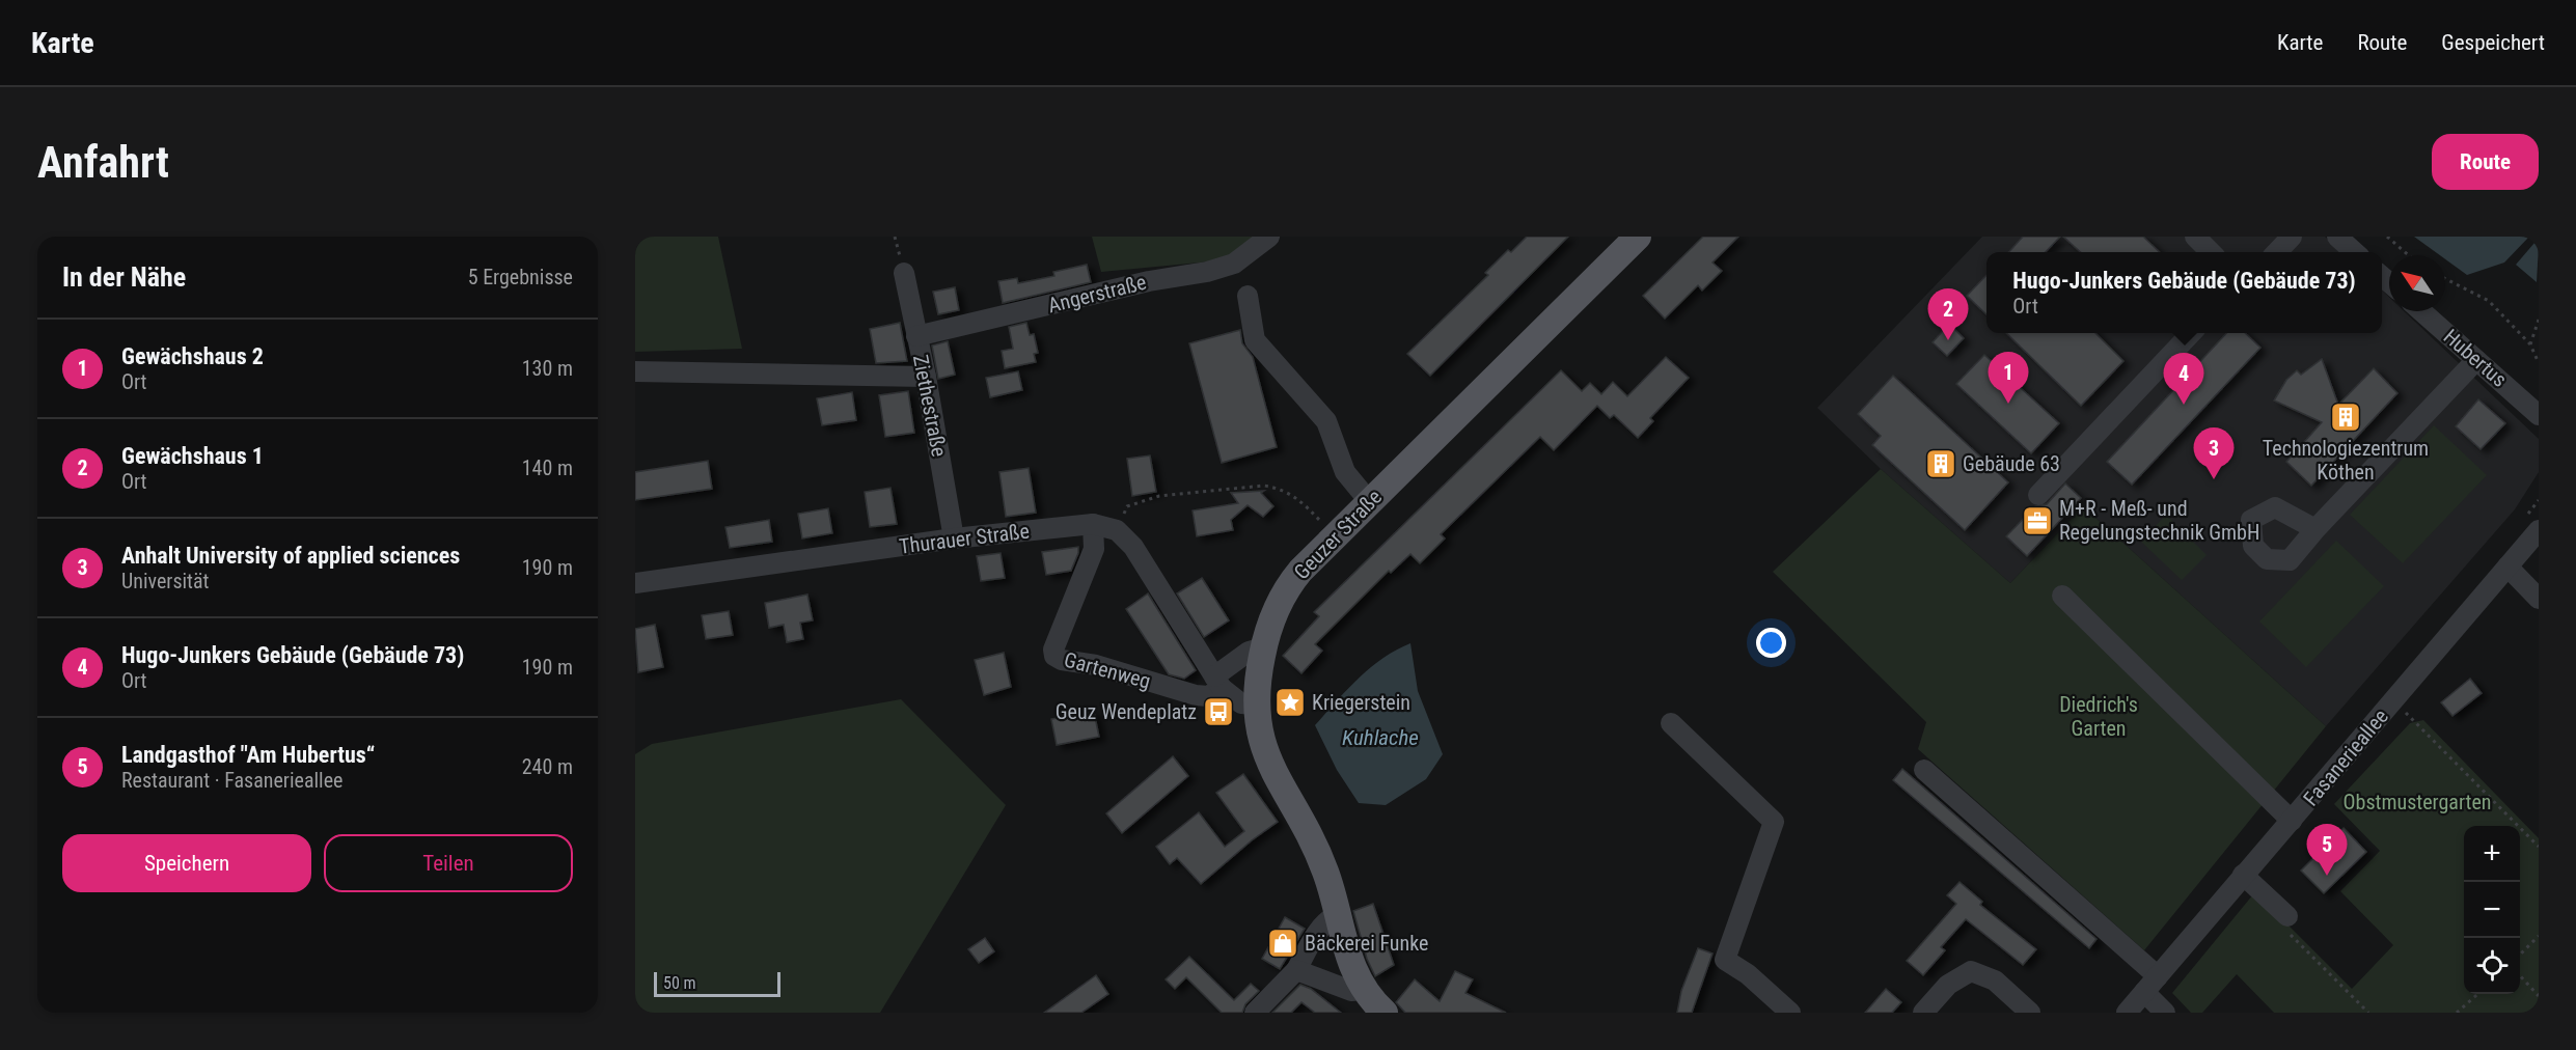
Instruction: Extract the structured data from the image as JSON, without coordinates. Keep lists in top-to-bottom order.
{
  "streets": {
    "main road": ["Geuzer Straße"],
    "street": [
      "Angerstraße",
      "Hubertus",
      "Ziethestraße",
      "Thurauer Straße",
      "Gartenweg",
      "Fasanerieallee"
    ]
  },
  "crossings": [
    ["Angerstraße", "Ziethestraße"],
    ["Ziethestraße", "Thurauer Straße"],
    ["Thurauer Straße", "Gartenweg"]
  ],
  "water": ["Kuhlache"],
  "parks": ["Diedrich's Garten", "Obstmustergarten"],
  "places": {
    "building": ["Technologiezentrum Köthen", "Gebäude 63"],
    "office": ["M+R - Meß- und Regelungstechnik GmbH"],
    "place": ["Kriegerstein"],
    "bus stop": ["Geuz Wendeplatz"],
    "shop": ["Bäckerei Funke"]
  },
  "scale_bar": "50 m",
  "north": "top left",
  "page": {
    "header": "Karte",
    "nav": ["Karte", "Route", "Gespeichert"],
    "buttons": [
      "Route",
      ["Speichern", "Teilen"]
    ],
    "title": "Anfahrt",
    "heading": ["In der Nähe", "5 Ergebnisse"],
    "popup": ["Hugo-Junkers Gebäude (Gebäude 73)", "Ort"],
    "pins": [
      "2",
      "1",
      "4",
      "3",
      "5"
    ],
    "list": [
      {
        "mark": "1",
        "name": "Gewächshaus 2",
        "note": "Ort",
        "value": "130 m"
      },
      {
        "mark": "2",
        "name": "Gewächshaus 1",
        "note": "Ort",
        "value": "140 m"
      },
      {
        "mark": "3",
        "name": "Anhalt University of applied sciences",
        "note": "Universität",
        "value": "190 m"
      },
      {
        "mark": "4",
        "name": "Hugo-Junkers Gebäude (Gebäude 73)",
        "note": "Ort",
        "value": "190 m"
      },
      {
        "mark": "5",
        "name": "Landgasthof \"Am Hubertus“",
        "note": "Restaurant · Fasanerieallee",
        "value": "240 m"
      }
    ],
    "map_buttons": ["+", "−"],
    "scale": "50 m"
  }
}
